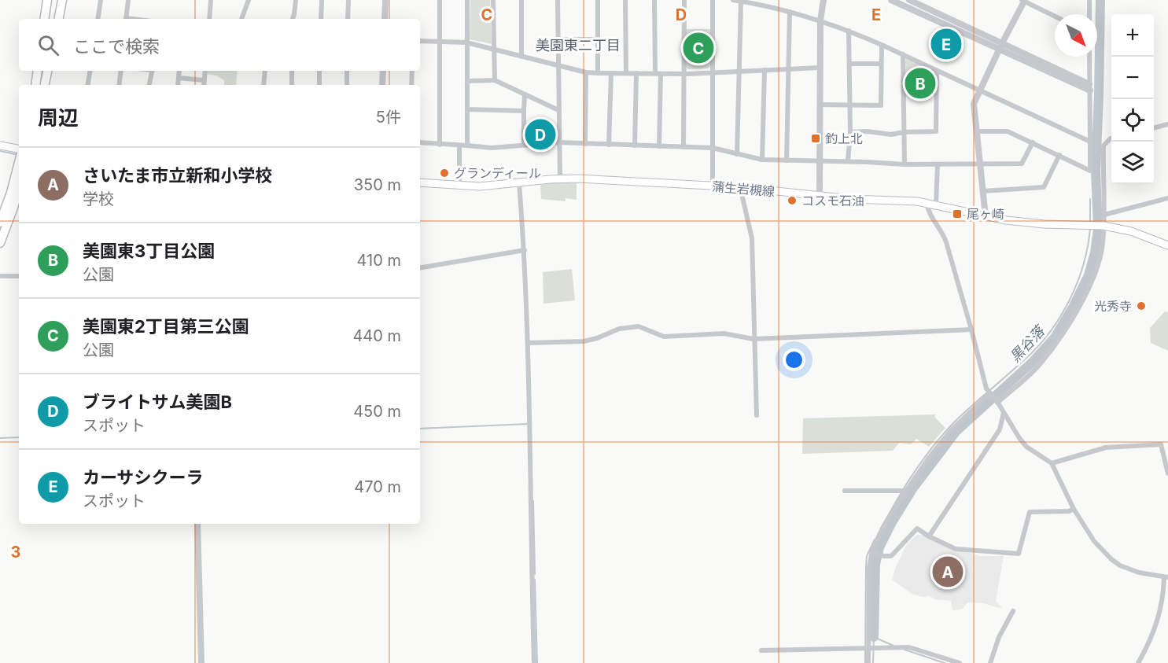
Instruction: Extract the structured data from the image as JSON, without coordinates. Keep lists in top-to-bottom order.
{
  "streets": {
    "main road": ["蒲生岩槻線"]
  },
  "districts": ["美園東二丁目"],
  "water": ["黒谷落"],
  "places": {
    "transit": ["釣上北", "尾ヶ崎"],
    "other": ["グランディール", "コスモ石油", "光秀寺"]
  },
  "north": "bottom right",
  "page": {
    "map_buttons": ["+", "−"],
    "search": "ここで検索",
    "pins": [
      "E",
      "C",
      "B",
      "D",
      "A"
    ],
    "heading": ["周辺", "5件"],
    "list": [
      {
        "mark": "A",
        "name": "さいたま市立新和小学校",
        "note": "学校",
        "value": "350 m"
      },
      {
        "mark": "B",
        "name": "美園東3丁目公園",
        "note": "公園",
        "value": "410 m"
      },
      {
        "mark": "C",
        "name": "美園東2丁目第三公園",
        "note": "公園",
        "value": "440 m"
      },
      {
        "mark": "D",
        "name": "ブライトサム美園B",
        "note": "スポット",
        "value": "450 m"
      },
      {
        "mark": "E",
        "name": "カーサシクーラ",
        "note": "スポット",
        "value": "470 m"
      }
    ]
  },
  "grid": {
    "columns": ["C", "D", "E"],
    "rows": ["3"]
  }
}
